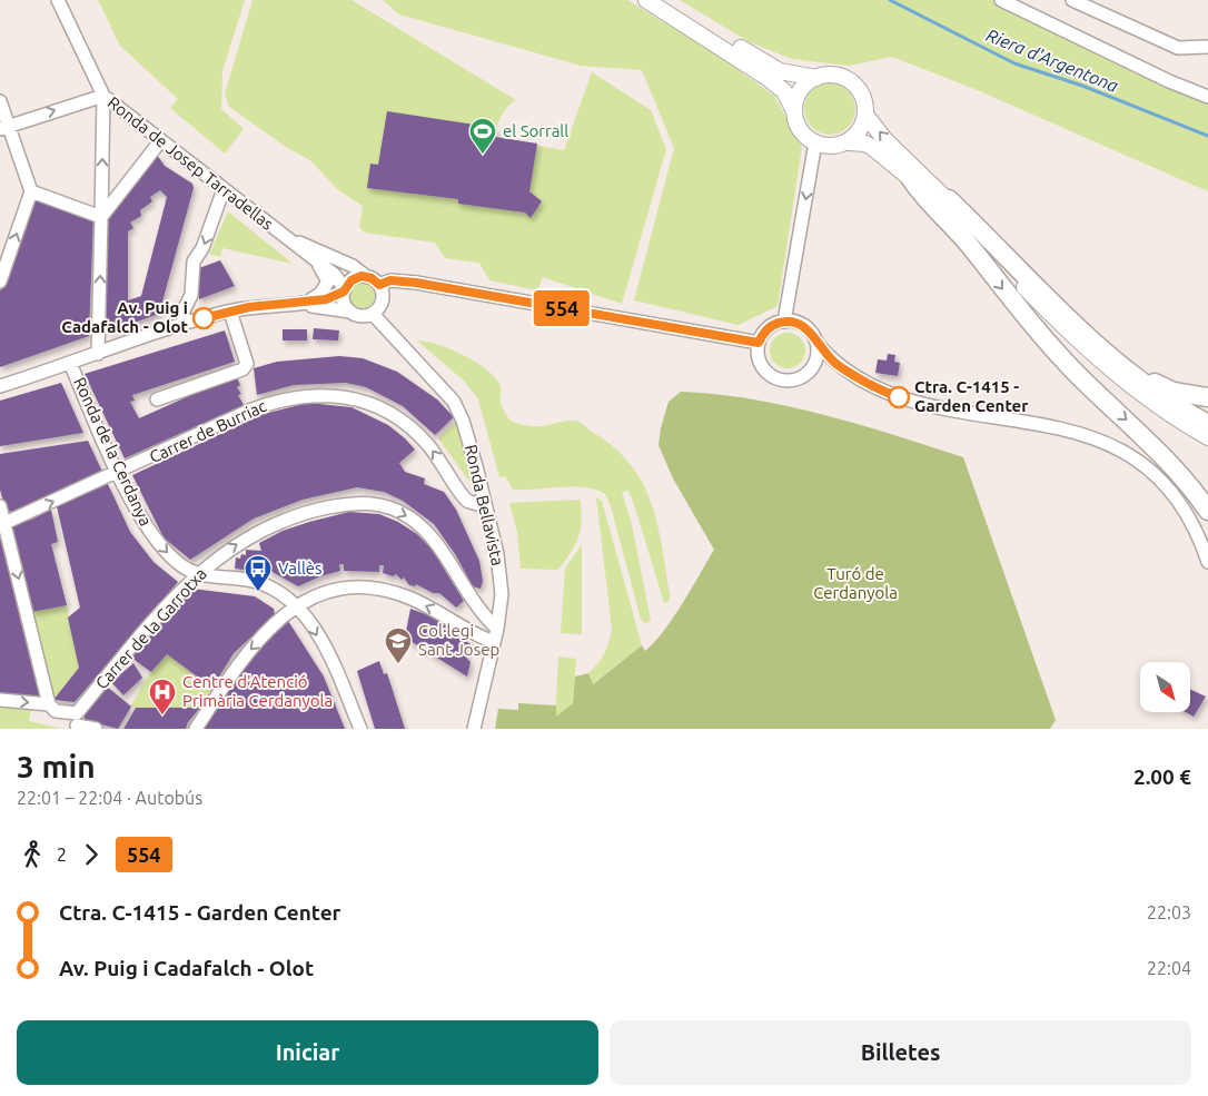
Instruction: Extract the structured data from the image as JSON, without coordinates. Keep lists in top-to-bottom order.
{
  "streets": {
    "street": [
      "Ronda de Josep Tarradellas",
      "Carrer de Burriac",
      "Ronda de la Cerdanya",
      "Ronda Bellavista",
      "Carrer de la Garrotxa"
    ]
  },
  "crossings": [
    ["Ronda de Josep Tarradellas", "Ronda Bellavista"],
    ["Carrer de Burriac", "Ronda de la Cerdanya"],
    ["Carrer de Burriac", "Ronda Bellavista"],
    ["Ronda de la Cerdanya", "Carrer de la Garrotxa"],
    ["Ronda Bellavista", "Carrer de la Garrotxa"]
  ],
  "one_way": ["Ronda de la Cerdanya"],
  "water": ["Riera d'Argentona"],
  "parks": ["Turó de Cerdanyola"],
  "places": {
    "sports": ["el Sorrall"],
    "other": ["Av. Puig i Cadafalch - Olot", "Ctra. C-1415 - Garden Center"],
    "bus stop": ["Vallès"],
    "school or university": ["Col·legi Sant Josep"],
    "hospital": ["Centre d'Atenció Primària Cerdanyola"]
  },
  "lines": ["bus line 554"],
  "north": "bottom right",
  "page": {
    "on_map": "554",
    "heading": ["3 min", "22:01 – 22:04 · Autobús", "2.00 €"],
    "legs": ["2", "554"],
    "list": [
      {
        "name": "Ctra. C-1415 - Garden Center",
        "value": "22:03"
      },
      {
        "name": "Av. Puig i Cadafalch - Olot",
        "value": "22:04"
      }
    ],
    "buttons": ["Iniciar", "Billetes"]
  }
}
